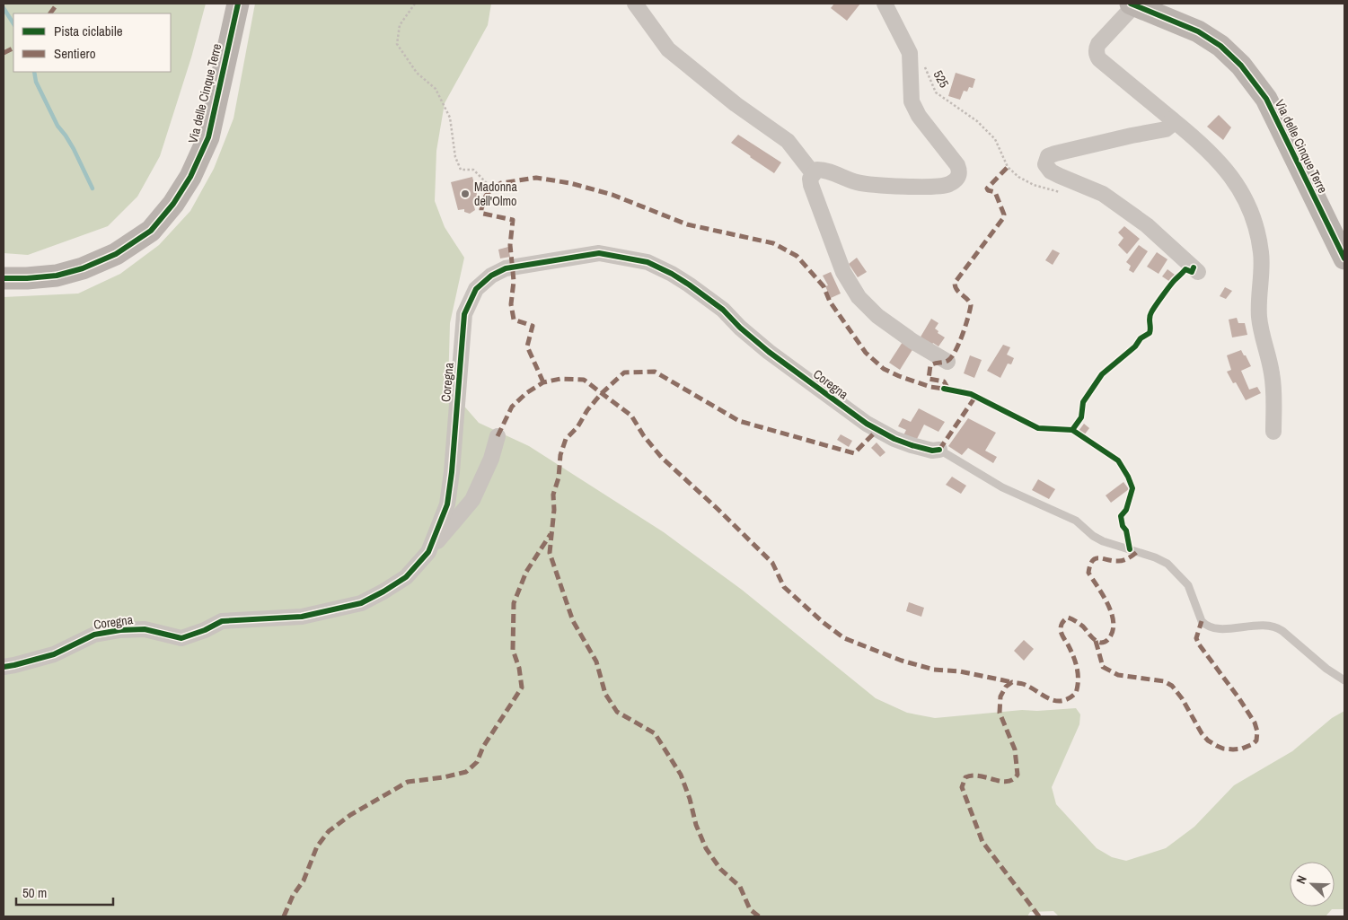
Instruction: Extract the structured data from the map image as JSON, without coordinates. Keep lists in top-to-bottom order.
{
  "streets": {
    "main road": ["Via delle Cinque Terre"],
    "street": ["Coregna"],
    "path": ["525"]
  },
  "places": ["Madonna dell'Olmo"],
  "legend": ["Pista ciclabile", "Sentiero"],
  "scale_bar": "50 m",
  "north": "top left"
}
